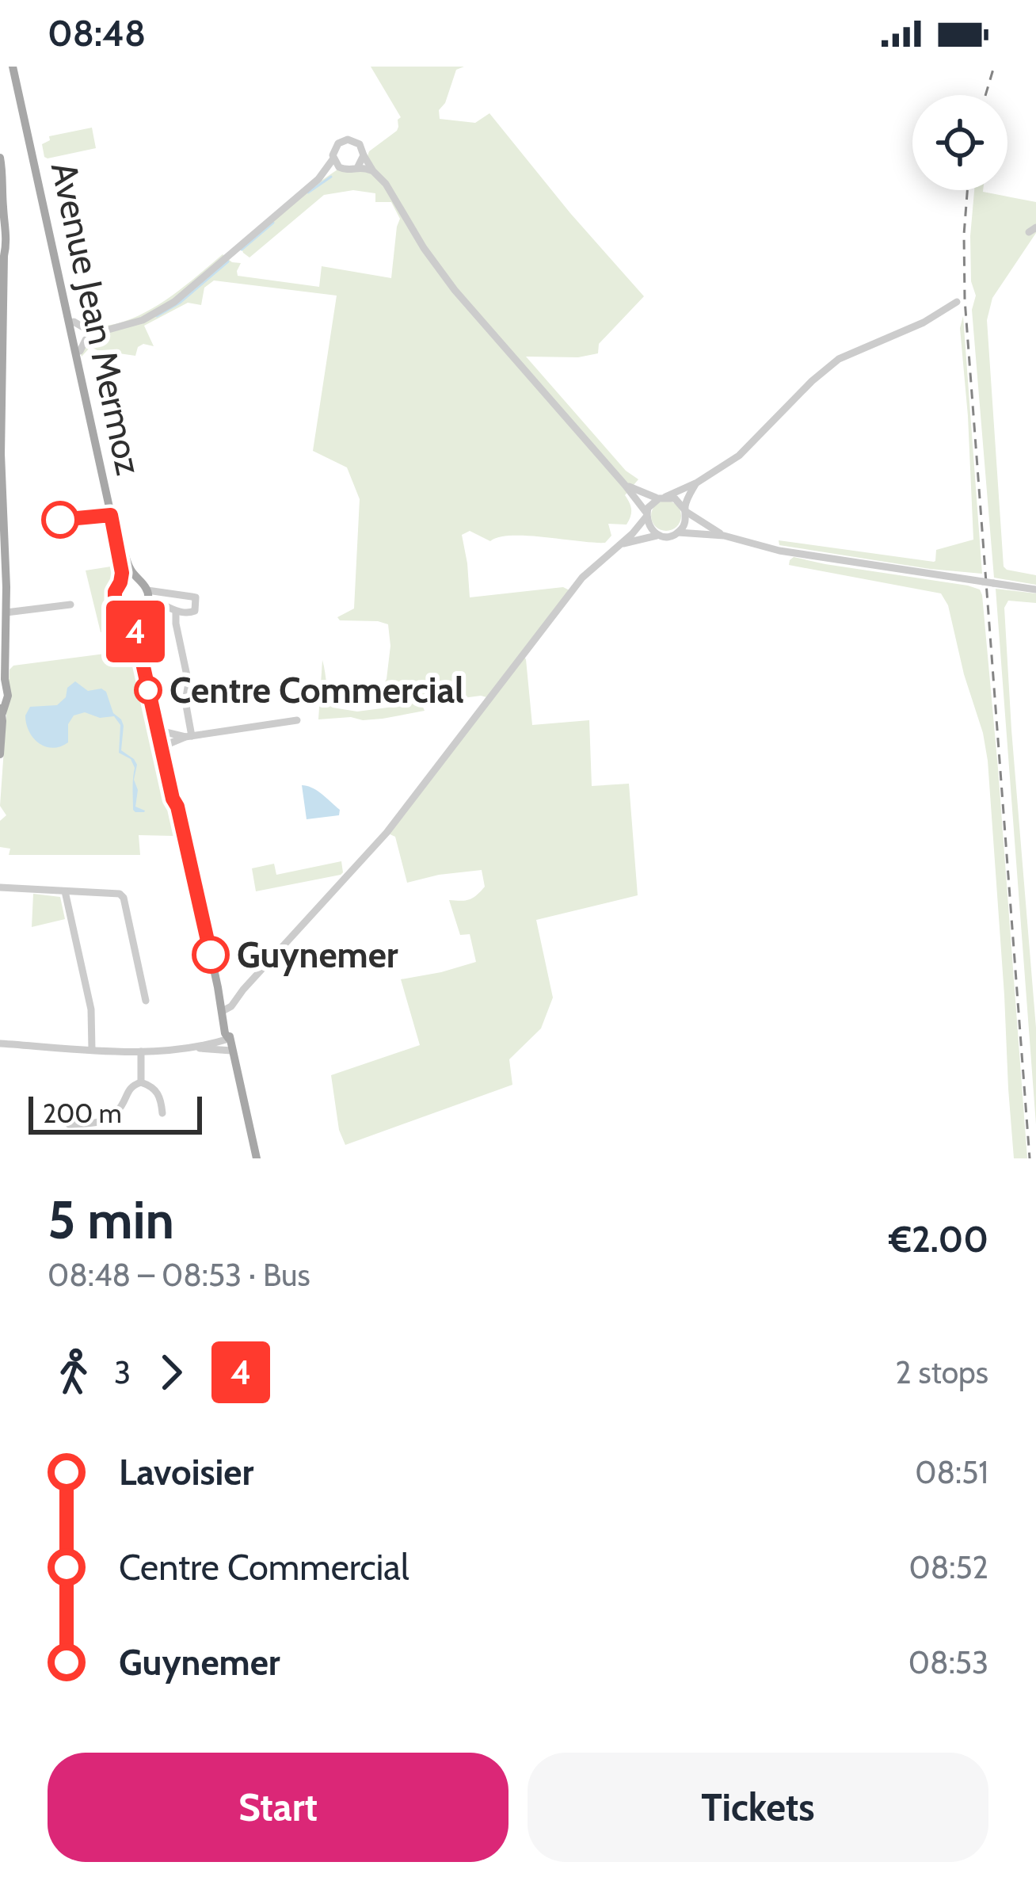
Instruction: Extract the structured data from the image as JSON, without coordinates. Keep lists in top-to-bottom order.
{
  "streets": {
    "main road": ["Avenue Jean Mermoz"]
  },
  "places": ["Centre Commercial", "Guynemer"],
  "lines": ["bus line 4"],
  "scale_bar": "200 m",
  "page": {
    "status": "08:48",
    "on_map": "4",
    "scale": "200 m",
    "heading": ["5 min", "08:48 – 08:53 · Bus", "€2.00"],
    "legs": ["3", "4", "2 stops"],
    "list": [
      {
        "name": "Lavoisier",
        "value": "08:51"
      },
      {
        "name": "Centre Commercial",
        "value": "08:52"
      },
      {
        "name": "Guynemer",
        "value": "08:53"
      }
    ],
    "buttons": ["Start", "Tickets"]
  }
}
